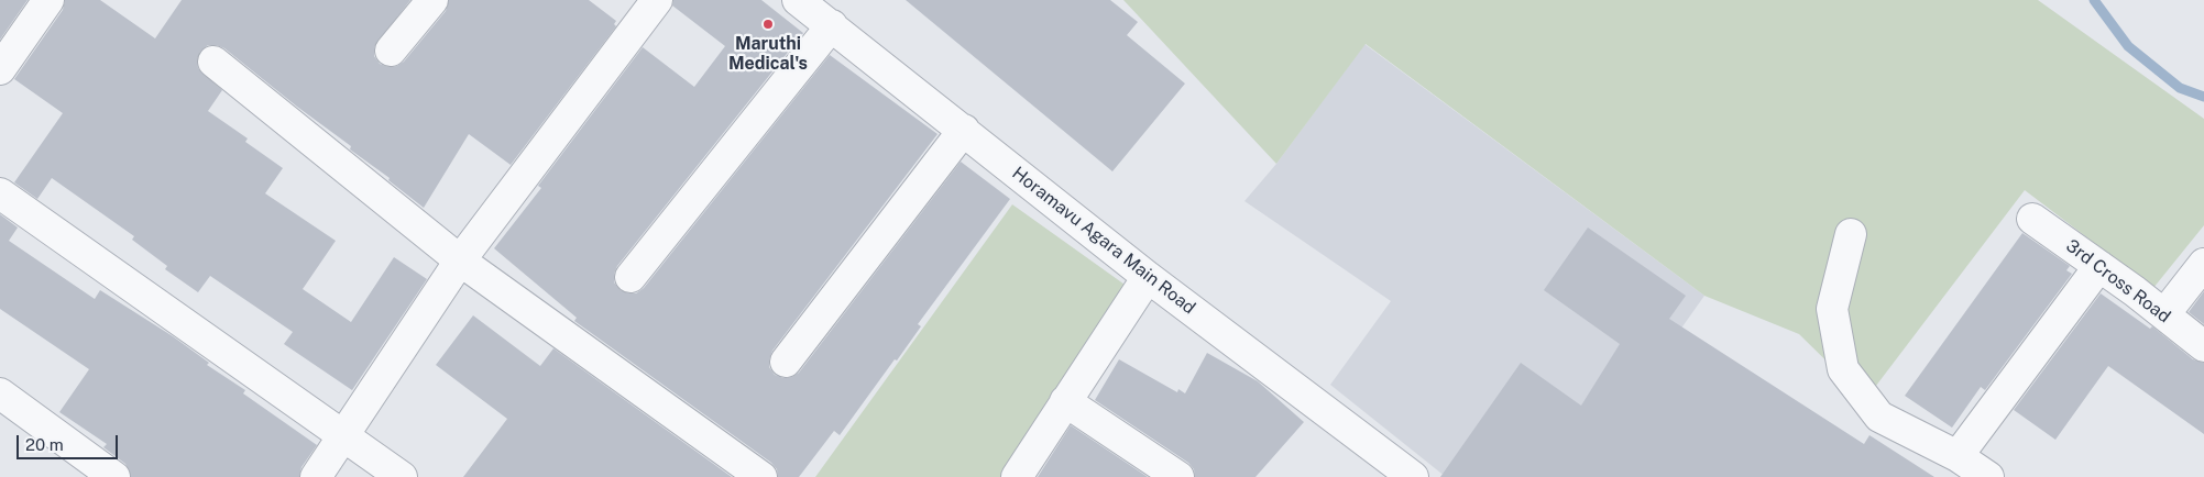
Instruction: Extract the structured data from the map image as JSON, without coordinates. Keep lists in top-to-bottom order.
{
  "streets": {
    "street": ["Horamavu Agara Main Road", "3rd Cross Road"]
  },
  "places": ["Maruthi Medical's"],
  "scale_bar": "20 m"
}
